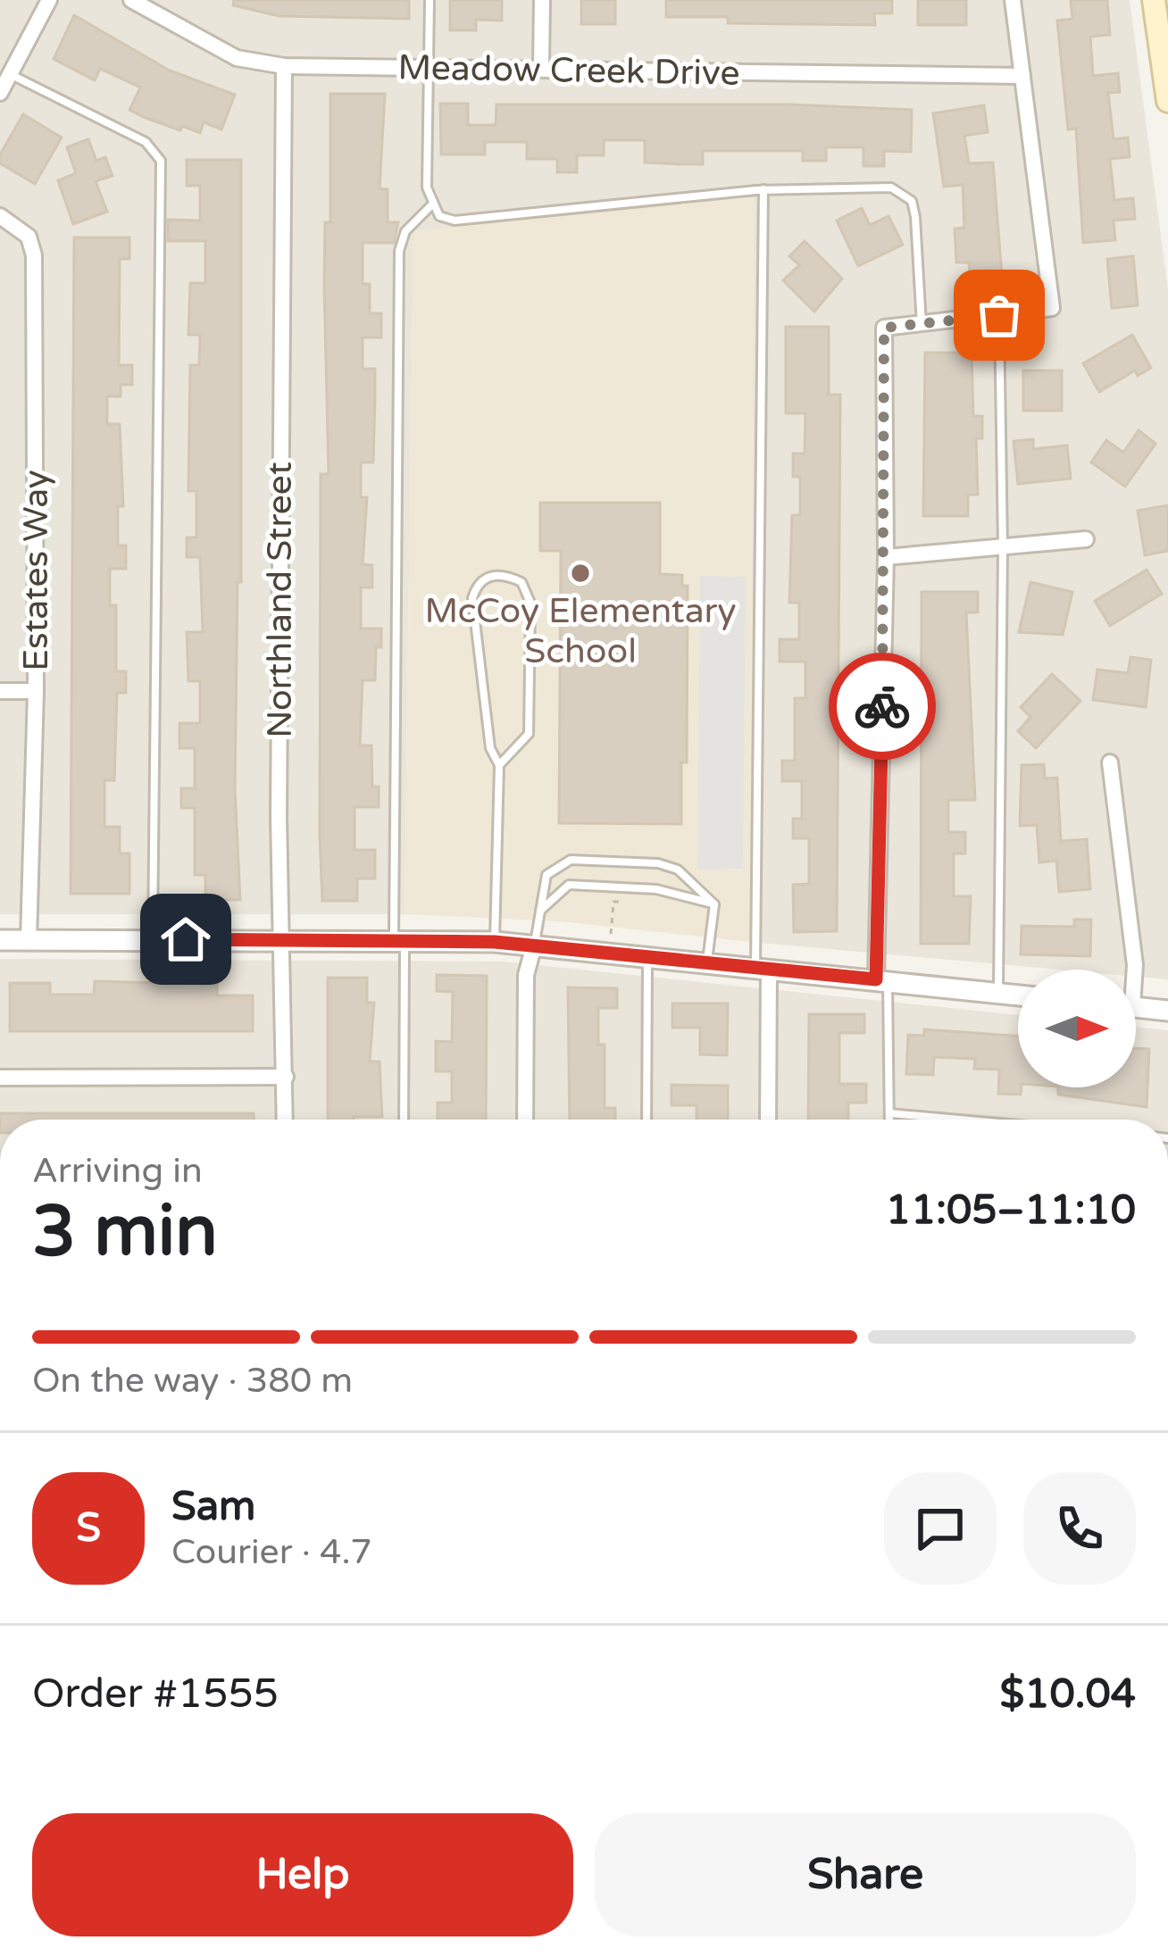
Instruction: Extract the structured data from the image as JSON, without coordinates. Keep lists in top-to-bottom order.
{
  "streets": {
    "street": ["Meadow Creek Drive", "Estates Way", "Northland Street"]
  },
  "crossings": [
    ["Meadow Creek Drive", "Northland Street"]
  ],
  "places": ["McCoy Elementary School"],
  "north": "right",
  "page": {
    "heading": ["3 min", "Arriving in", "11:05–11:10"],
    "panel": [
      "Sam",
      "Courier · 4.7",
      "Order #1555",
      "$10.04"
    ],
    "bar": "On the way · 380 m",
    "round": "S",
    "buttons": ["Help", "Share"]
  }
}
